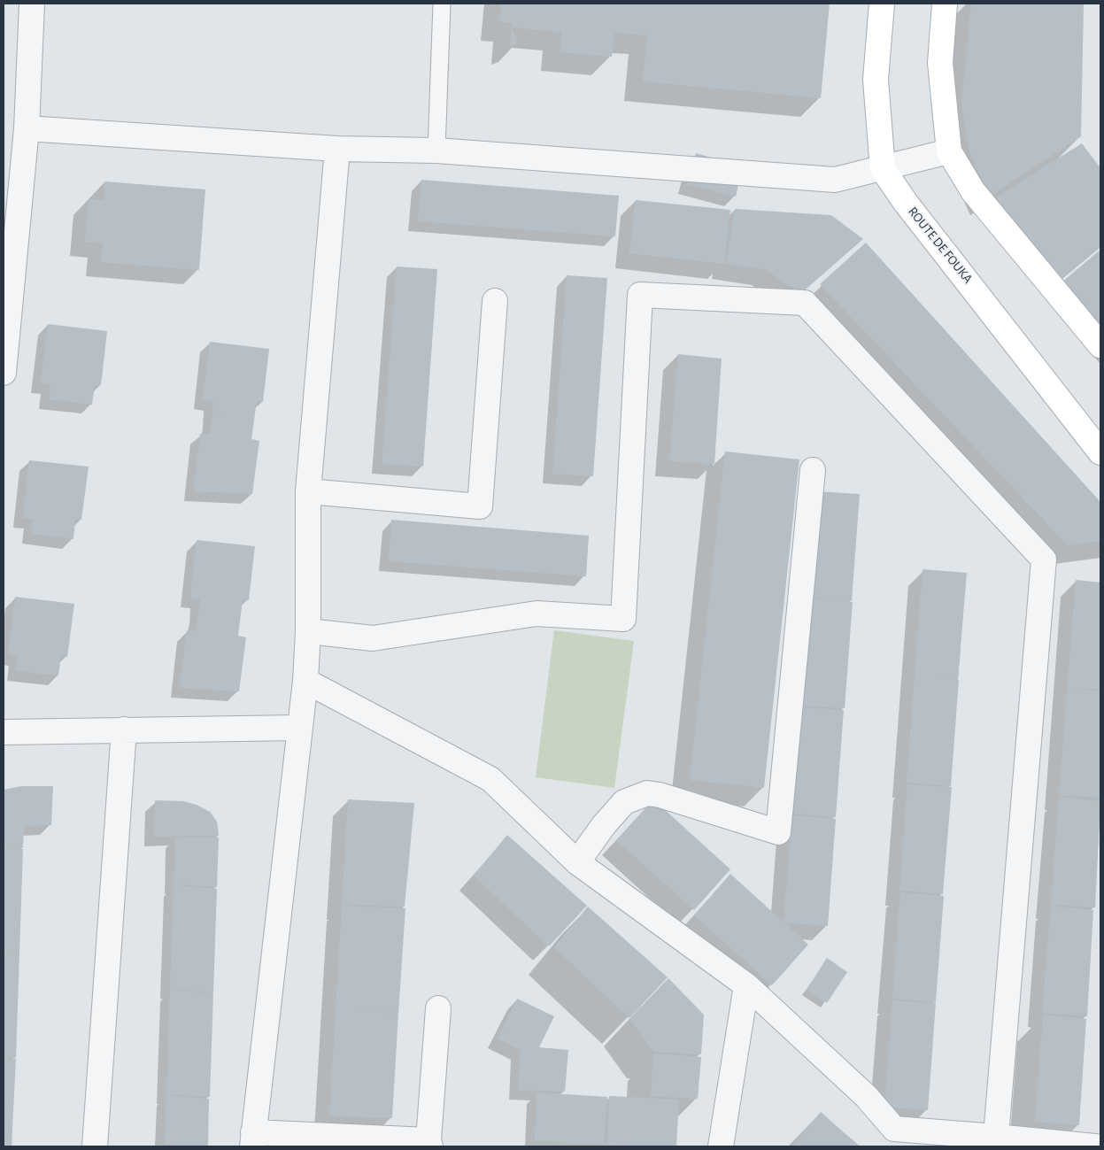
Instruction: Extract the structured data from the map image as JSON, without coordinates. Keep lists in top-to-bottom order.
{
  "streets": {
    "main road": ["ROUTE DE FOUKA"]
  }
}
